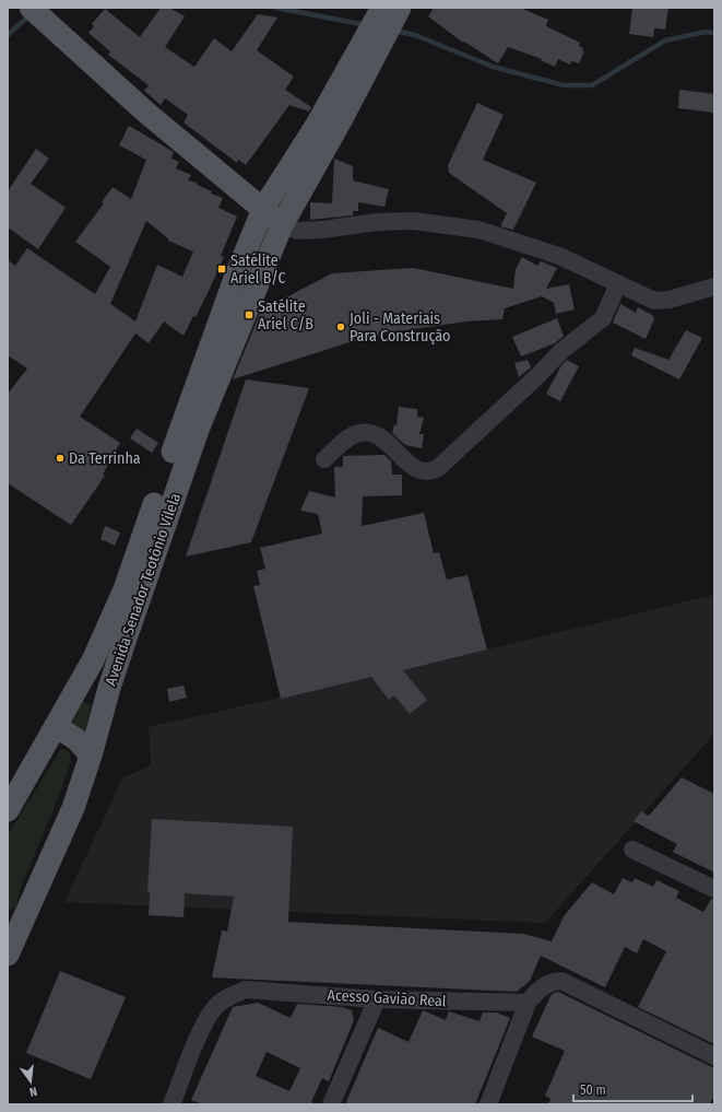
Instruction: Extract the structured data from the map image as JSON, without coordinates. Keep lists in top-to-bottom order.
{
  "streets": {
    "main road": ["Avenida Senador Teotônio Vilela"],
    "street": ["Acesso Gavião Real"]
  },
  "places": {
    "transit": ["Satélite Ariel B/C", "Satélite Ariel C/B"],
    "other": ["Joli - Materiais Para Construção", "Da Terrinha"]
  },
  "scale_bar": "50 m",
  "north": "bottom"
}
